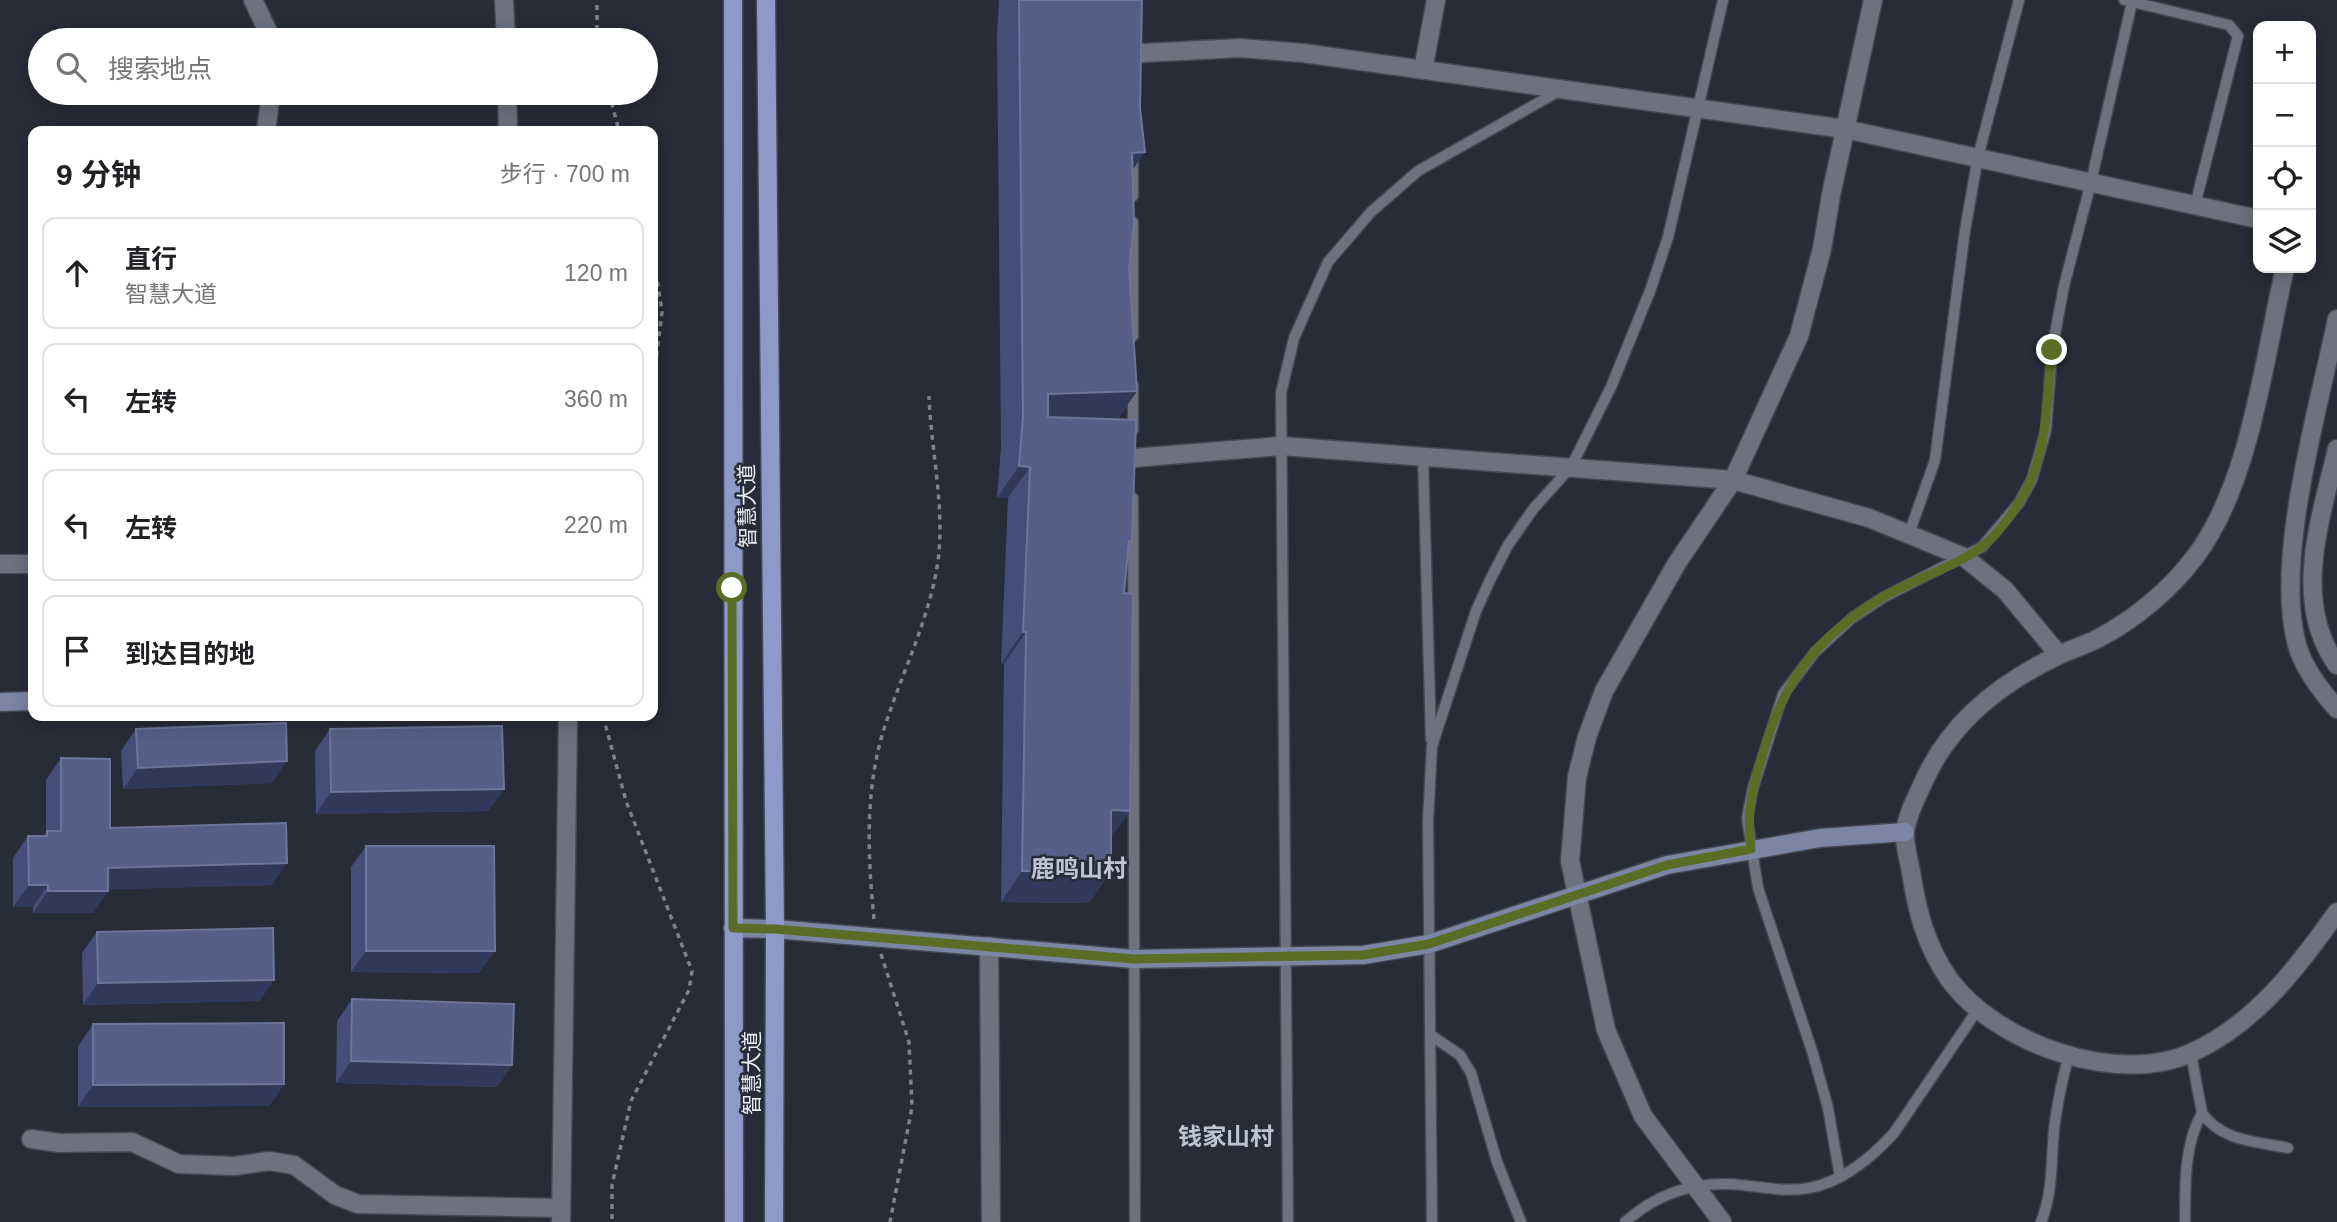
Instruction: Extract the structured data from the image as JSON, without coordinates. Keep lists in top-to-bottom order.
{
  "streets": {
    "main road": ["智慧大道"]
  },
  "districts": ["鹿鸣山村", "钱家山村"],
  "page": {
    "map_buttons": ["+", "−"],
    "search": "搜索地点",
    "heading": ["9 分钟", "步行 · 700 m"],
    "list": [
      ["直行", "智慧大道", "120 m"],
      ["左转", "360 m"],
      ["左转", "220 m"],
      "到达目的地"
    ]
  }
}
